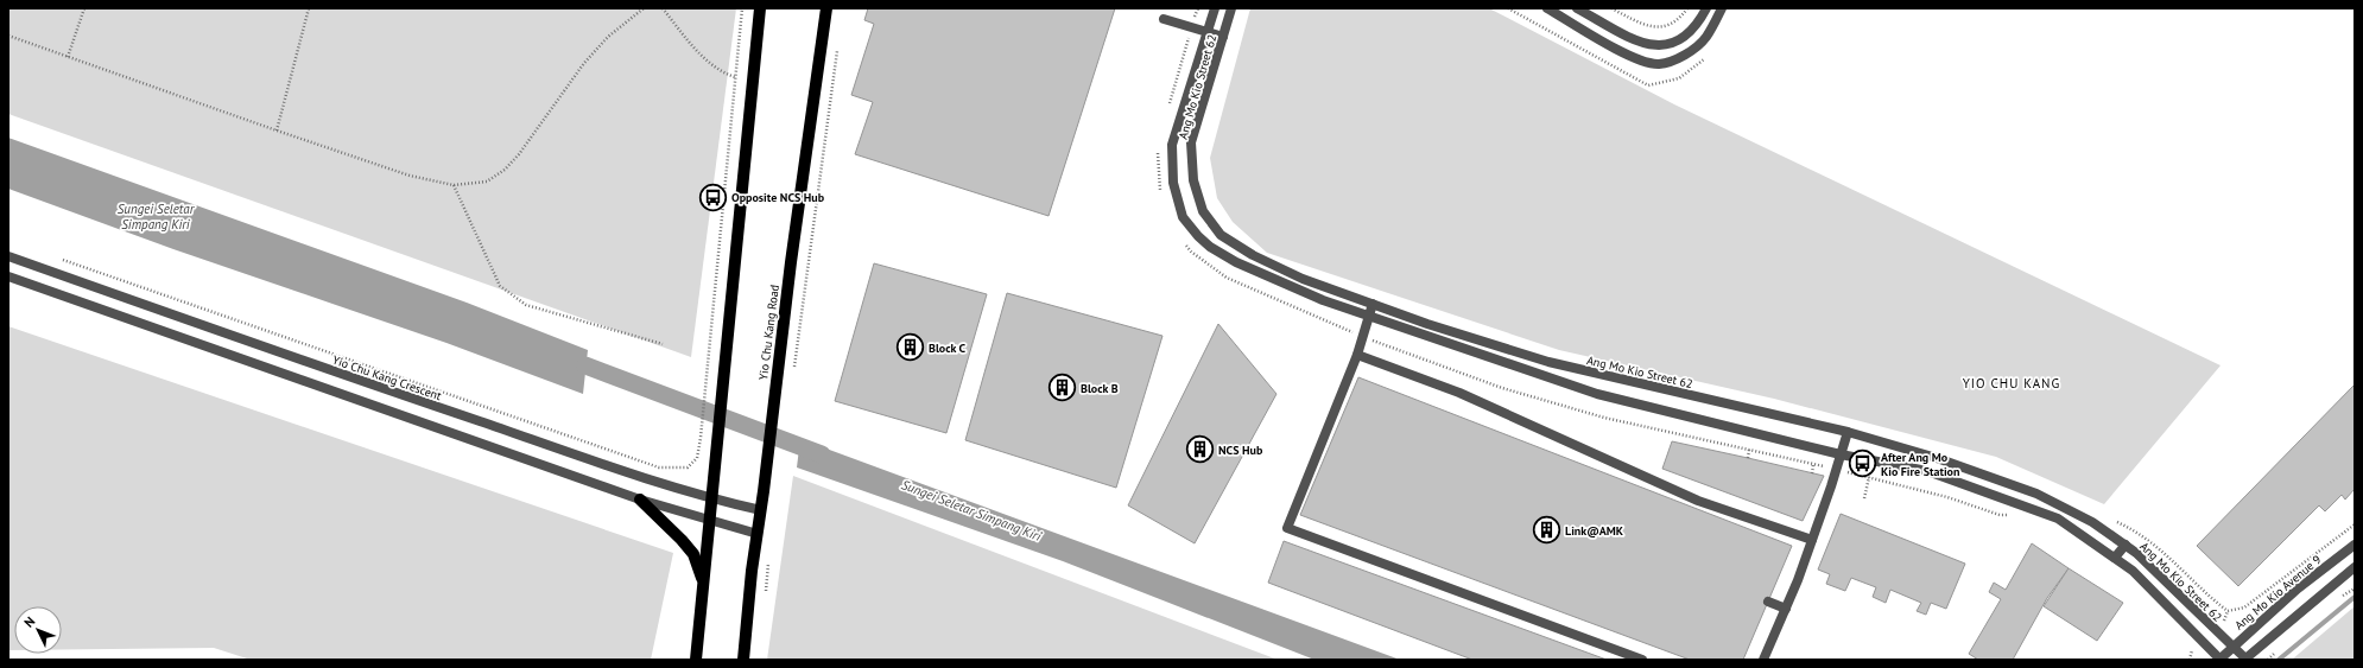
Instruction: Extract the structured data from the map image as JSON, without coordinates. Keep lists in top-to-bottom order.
{
  "streets": {
    "main road": ["Yio Chu Kang Road"],
    "street": ["Ang Mo Kio Street 62", "Yio Chu Kang Crescent", "Ang Mo Kio Avenue 9"]
  },
  "crossings": [
    ["Ang Mo Kio Street 62", "Ang Mo Kio Avenue 9"],
    ["Yio Chu Kang Road", "Yio Chu Kang Crescent"]
  ],
  "districts": ["YIO CHU KANG"],
  "water": ["Sungei Seletar Simpang Kiri"],
  "places": {
    "bus stop": ["Opposite NCS Hub", "After Ang Mo Kio Fire Station"],
    "building": [
      "Block C",
      "Block B",
      "NCS Hub",
      "Link@AMK"
    ]
  },
  "north": "top left"
}
